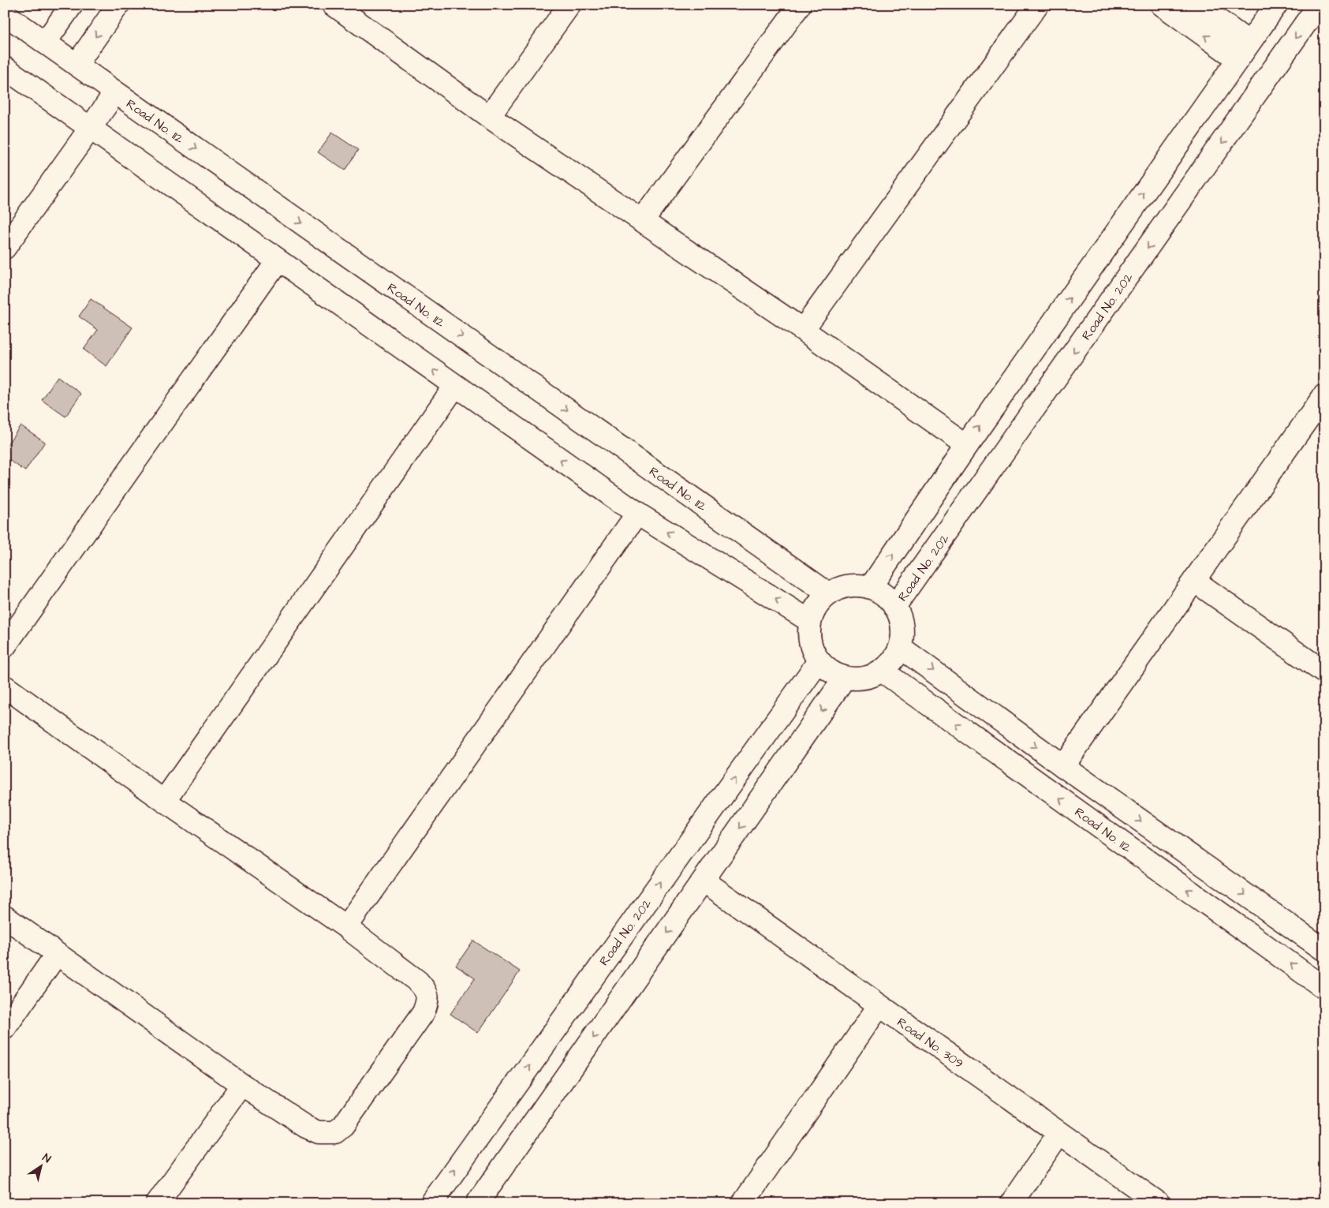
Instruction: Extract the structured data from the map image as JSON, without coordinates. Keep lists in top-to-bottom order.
{
  "streets": {
    "street": ["Road No. 112", "Road No. 202", "Road No. 309"]
  },
  "crossings": [
    ["Road No. 112", "Road No. 202"]
  ],
  "north": "top right"
}
